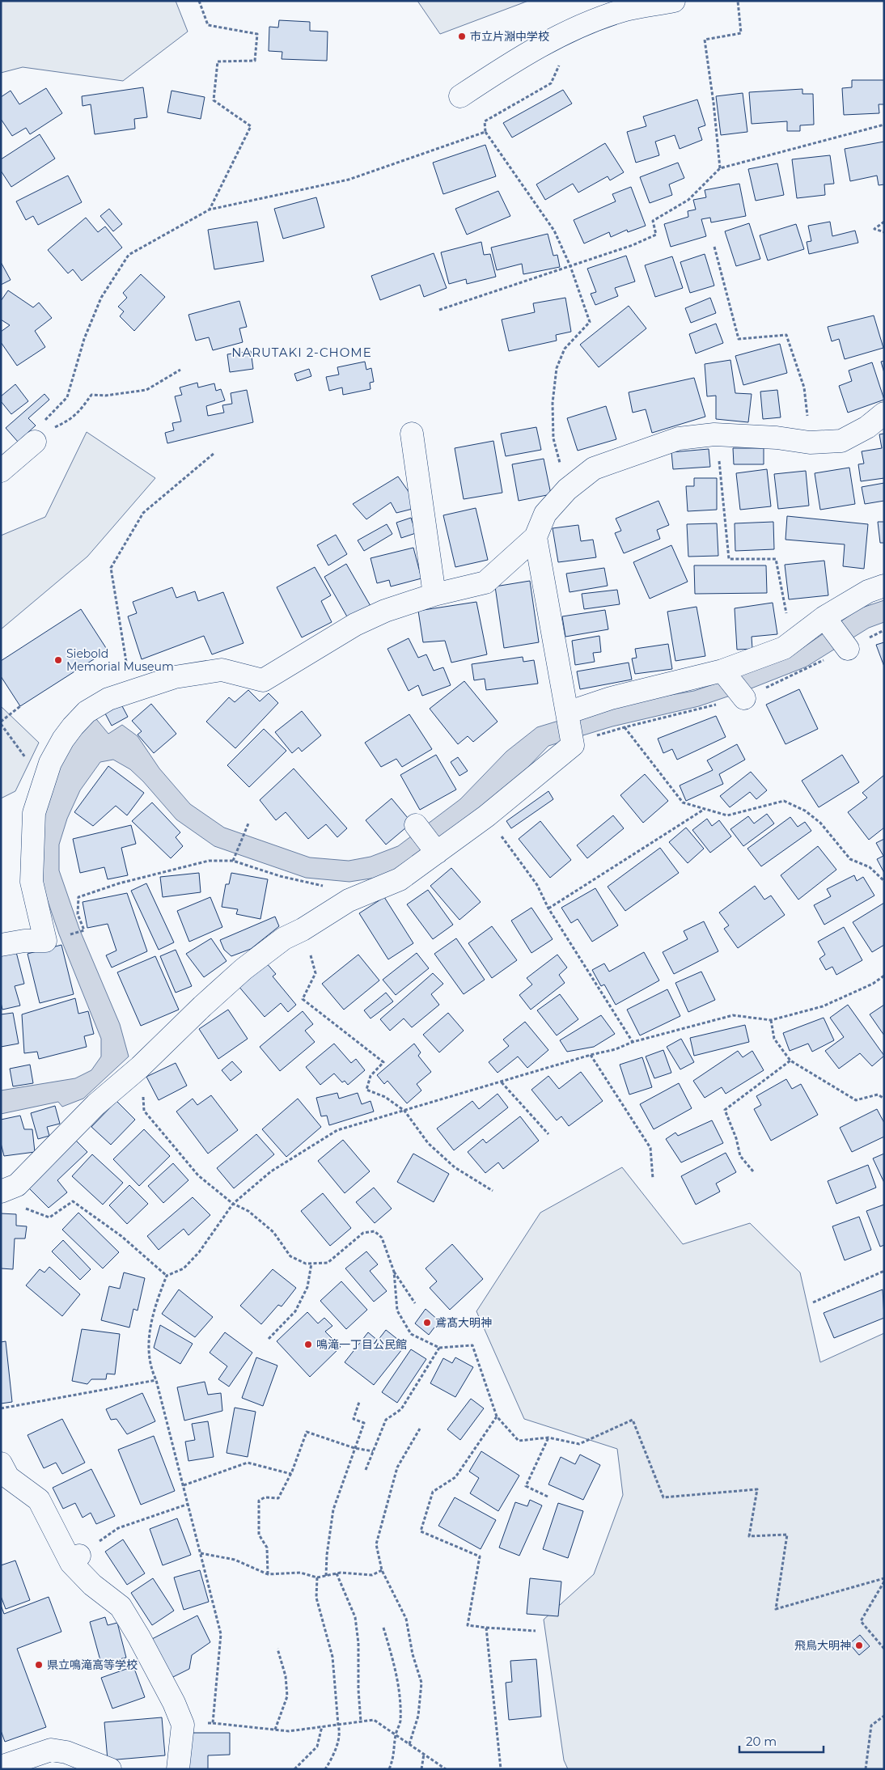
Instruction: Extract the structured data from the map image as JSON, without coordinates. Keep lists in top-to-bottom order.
{
  "districts": ["NARUTAKI 2-CHOME"],
  "places": [
    "市立片淵中学校",
    "Siebold Memorial Museum",
    "鳶髙大明神",
    "鳴滝一丁目公民館",
    "飛鳥大明神",
    "県立鳴滝高等学校"
  ],
  "scale_bar": "20 m"
}
